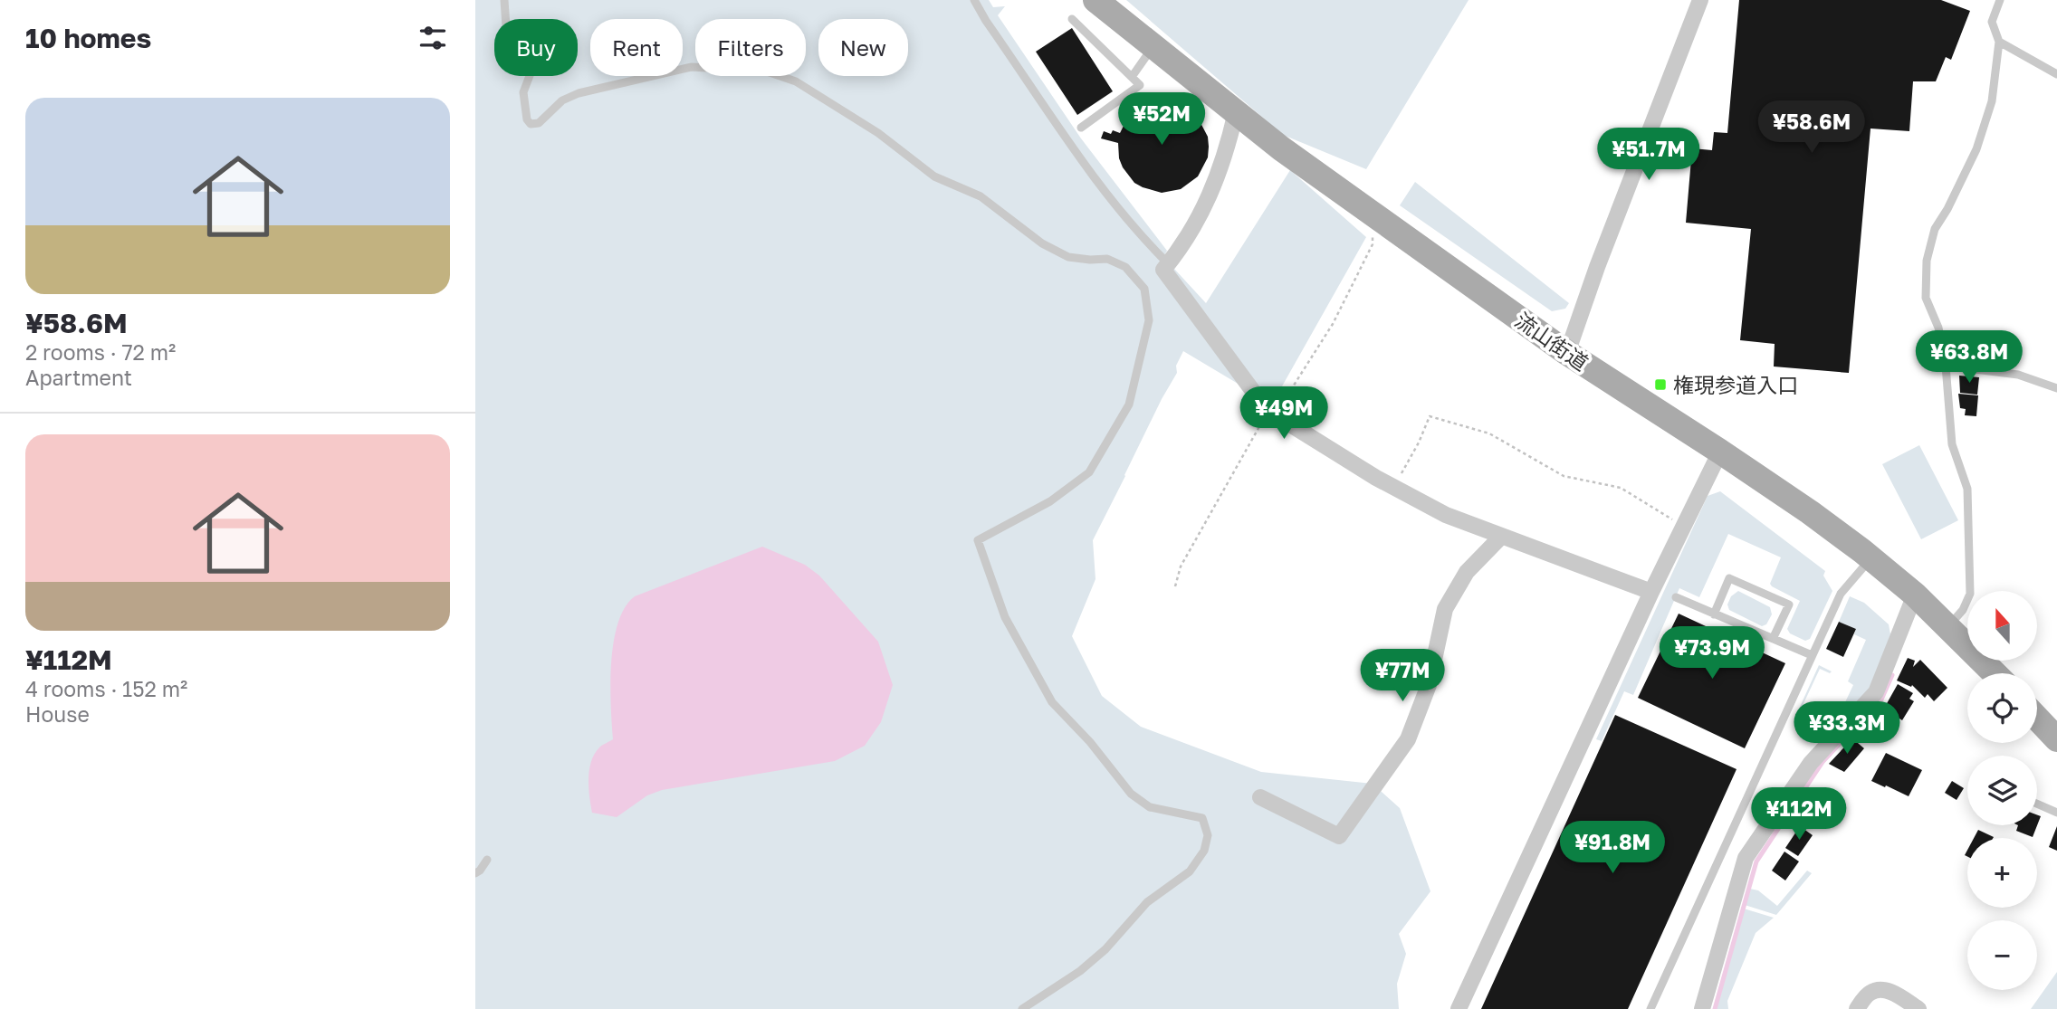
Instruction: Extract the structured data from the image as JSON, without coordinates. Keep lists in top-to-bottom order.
{
  "streets": {
    "main road": ["流山街道"]
  },
  "places": {
    "transit": ["権現参道入口"]
  },
  "north": "top",
  "page": {
    "heading": "10 homes",
    "chip": [
      "Buy",
      "Rent",
      "Filters",
      "New"
    ],
    "list": [
      {
        "name": "¥58.6M",
        "note": "2 rooms · 72 m² · Apartment"
      },
      {
        "name": "¥112M",
        "note": "4 rooms · 152 m² · House"
      }
    ],
    "price": [
      "¥52M",
      "¥58.6M",
      "¥51.7M",
      "¥63.8M",
      "¥49M",
      "¥73.9M",
      "¥77M",
      "¥33.3M",
      "¥112M",
      "¥91.8M"
    ],
    "map_buttons": ["+", "−"]
  }
}
